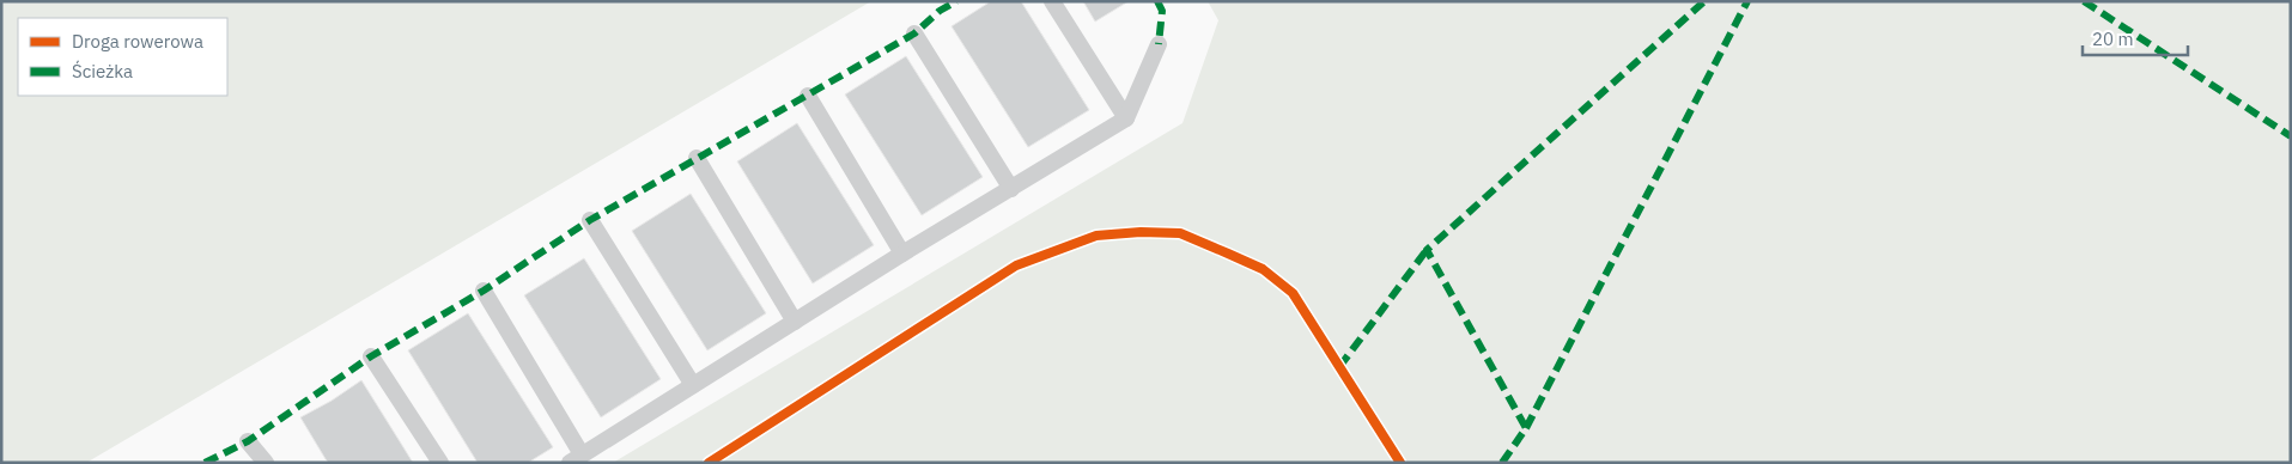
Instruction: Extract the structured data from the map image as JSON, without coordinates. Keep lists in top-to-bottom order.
{
  "legend": ["Droga rowerowa", "Ścieżka"],
  "scale_bar": "20 m"
}
